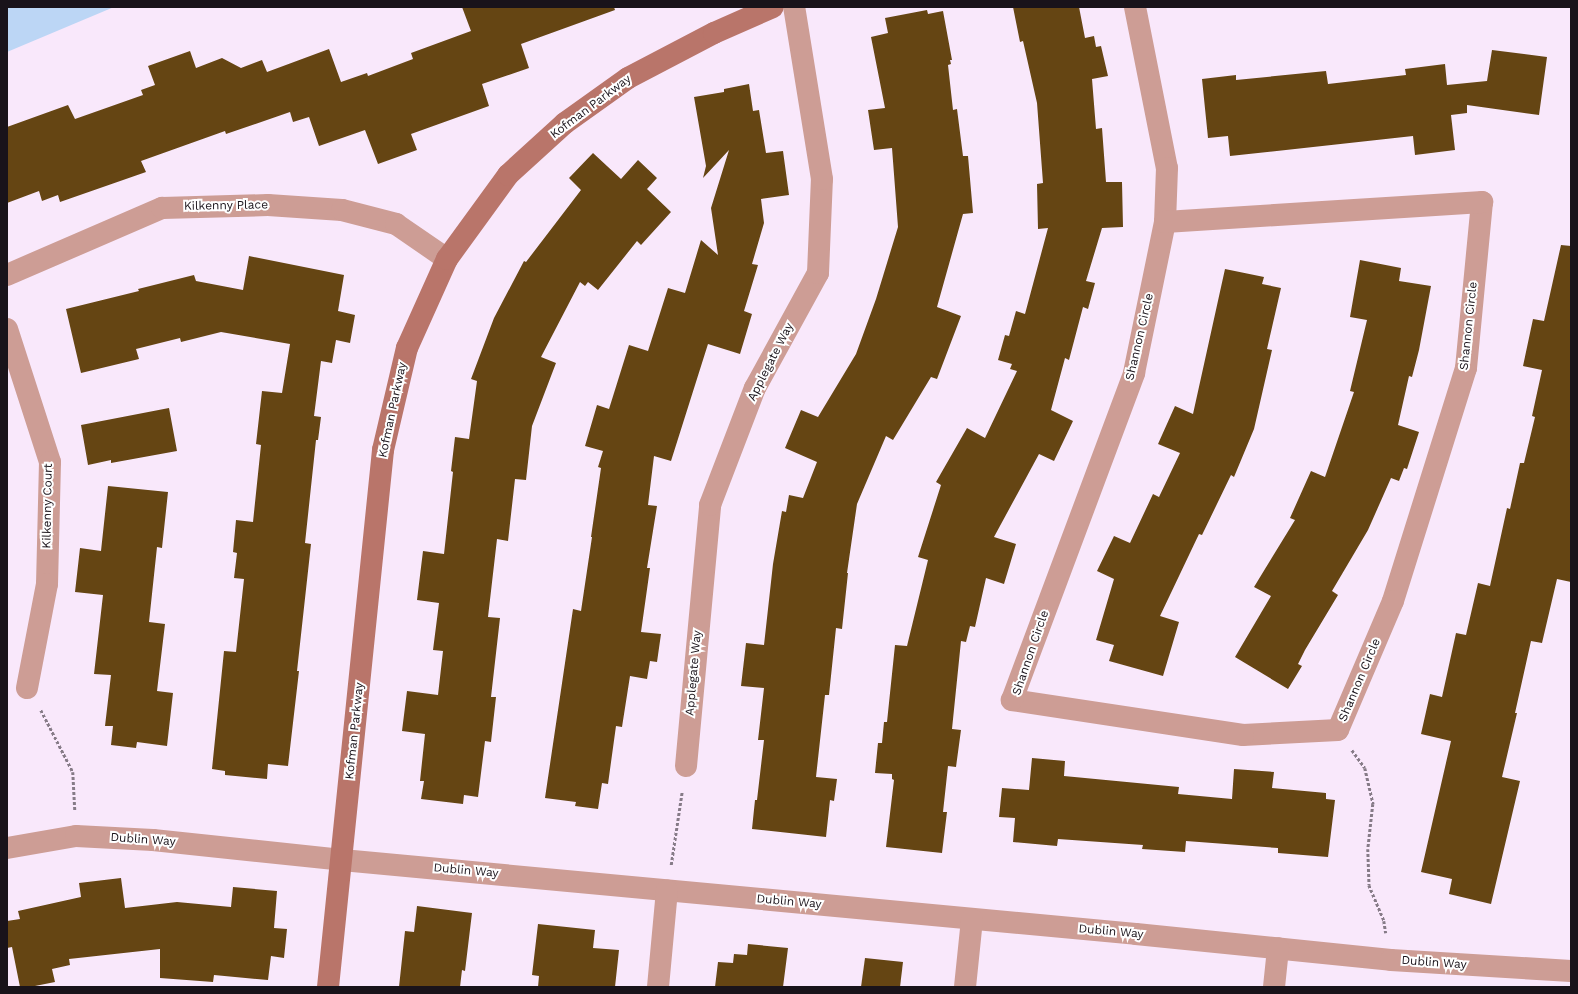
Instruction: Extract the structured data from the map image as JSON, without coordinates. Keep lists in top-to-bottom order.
{
  "streets": {
    "street": [
      "Kofman Parkway",
      "Kilkenny Place",
      "Shannon Circle",
      "Applegate Way",
      "Kilkenny Court",
      "Dublin Way"
    ]
  },
  "crossings": [
    ["Kofman Parkway", "Kilkenny Place"],
    ["Kofman Parkway", "Dublin Way"]
  ]
}
